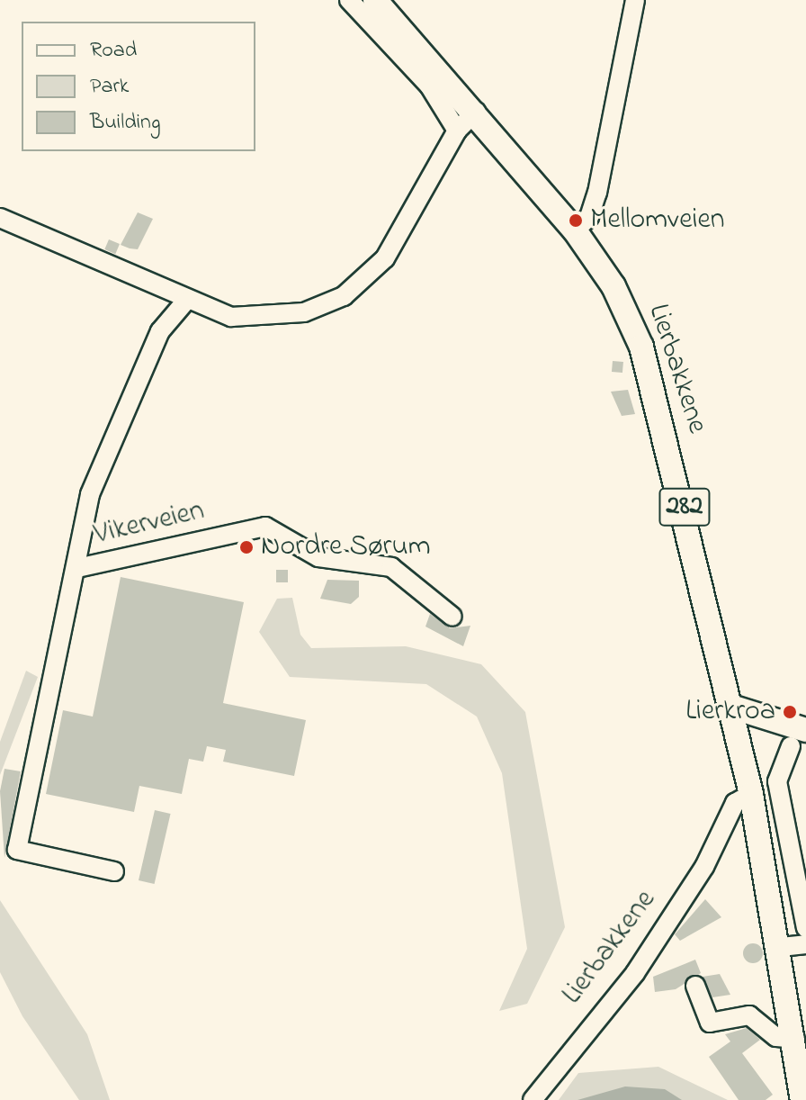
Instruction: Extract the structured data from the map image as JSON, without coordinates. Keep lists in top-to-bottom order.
{
  "streets": {
    "main road": ["Lierbakkene", "282"],
    "street": ["Vikerveien"]
  },
  "places": ["Mellomveien", "Nordre Sørum", "Lierkroa"],
  "legend": ["Road", "Park", "Building"]
}
